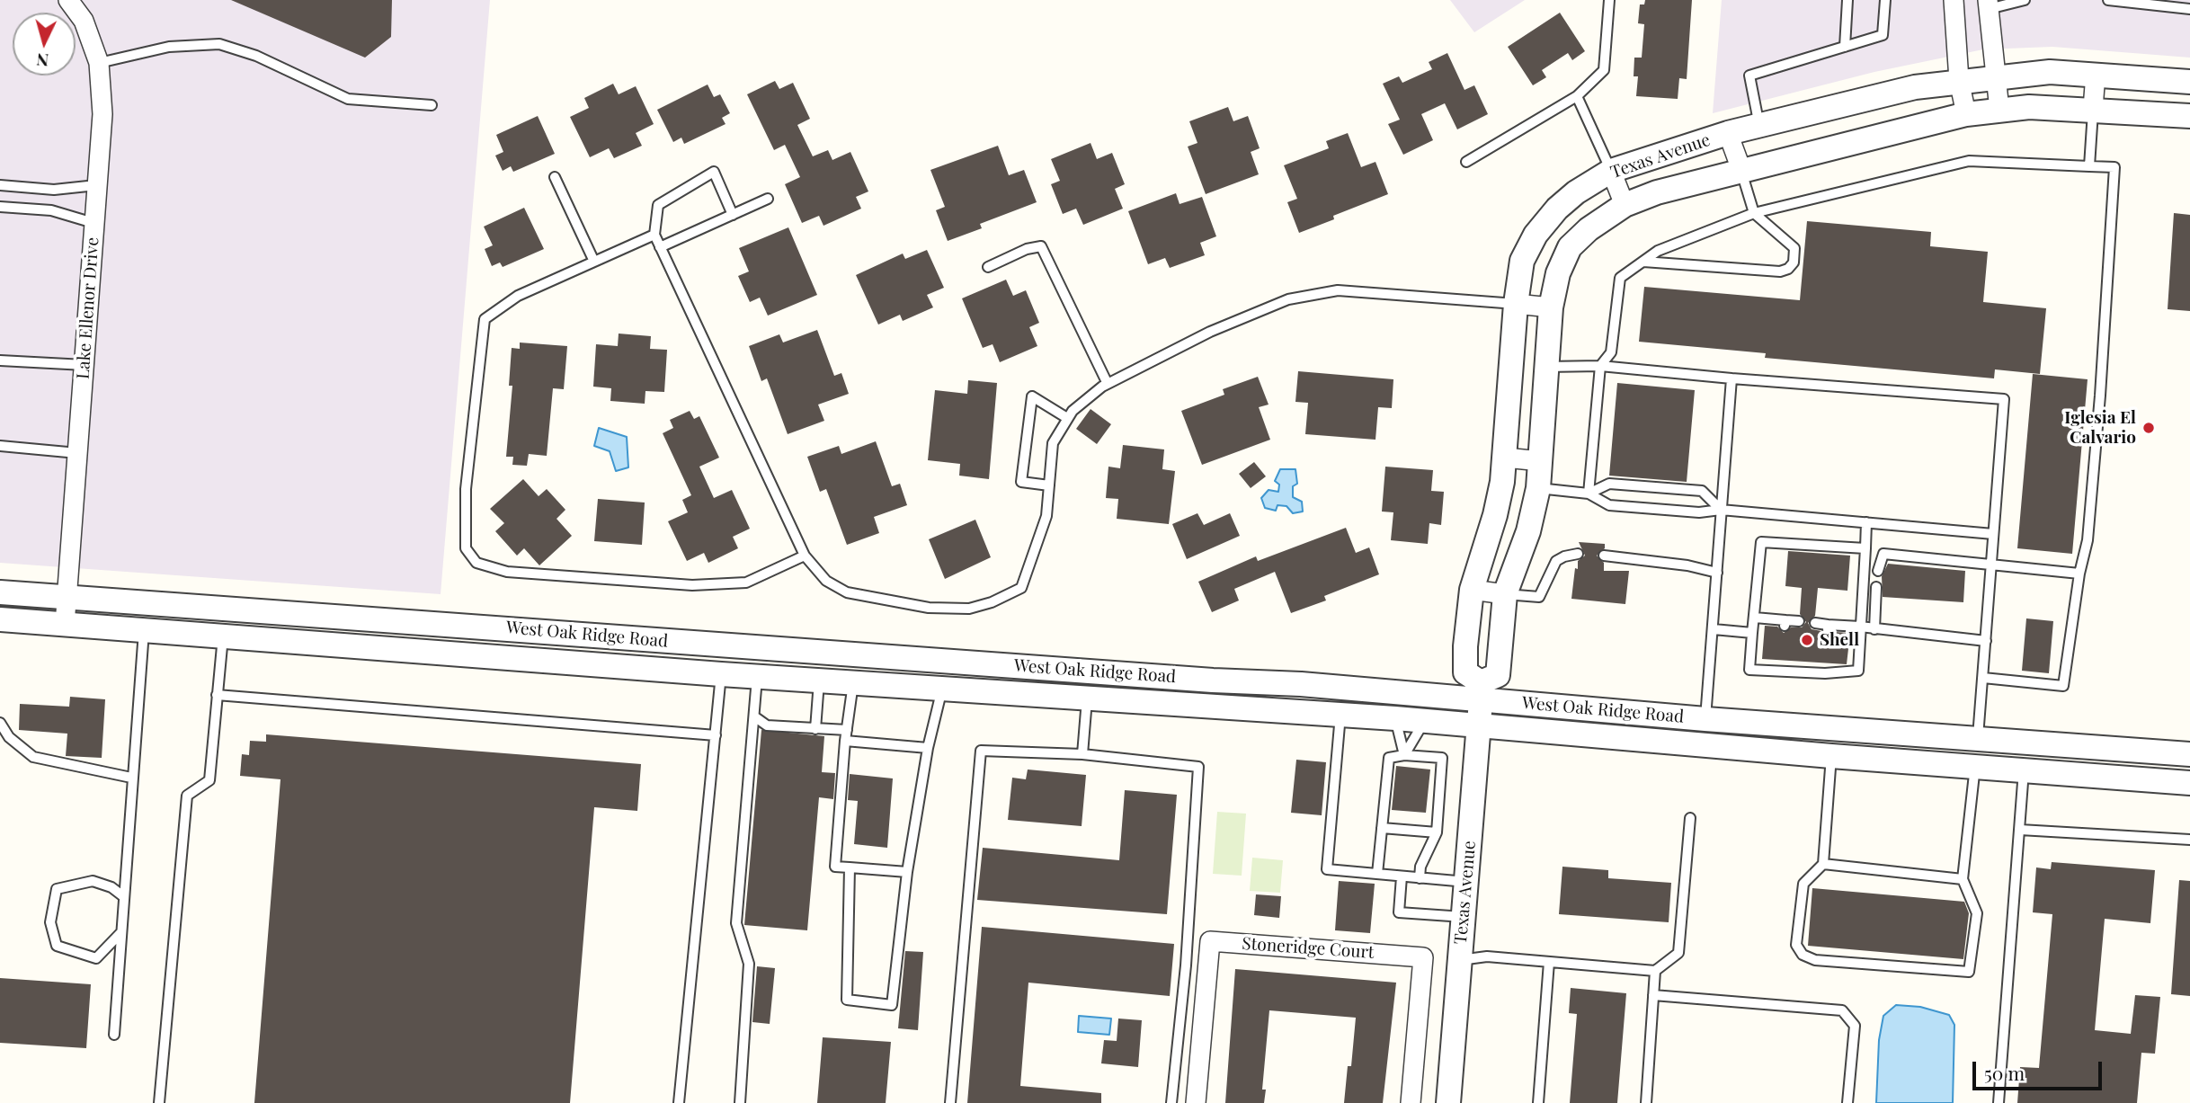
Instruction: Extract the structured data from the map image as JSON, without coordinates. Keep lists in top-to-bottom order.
{
  "streets": {
    "street": [
      "Texas Avenue",
      "Lake Ellenor Drive",
      "West Oak Ridge Road",
      "Stoneridge Court"
    ]
  },
  "crossings": [
    ["Texas Avenue", "West Oak Ridge Road"],
    ["Lake Ellenor Drive", "West Oak Ridge Road"]
  ],
  "places": ["Iglesia El Calvario", "Shell"],
  "scale_bar": "50 m",
  "north": "bottom"
}
